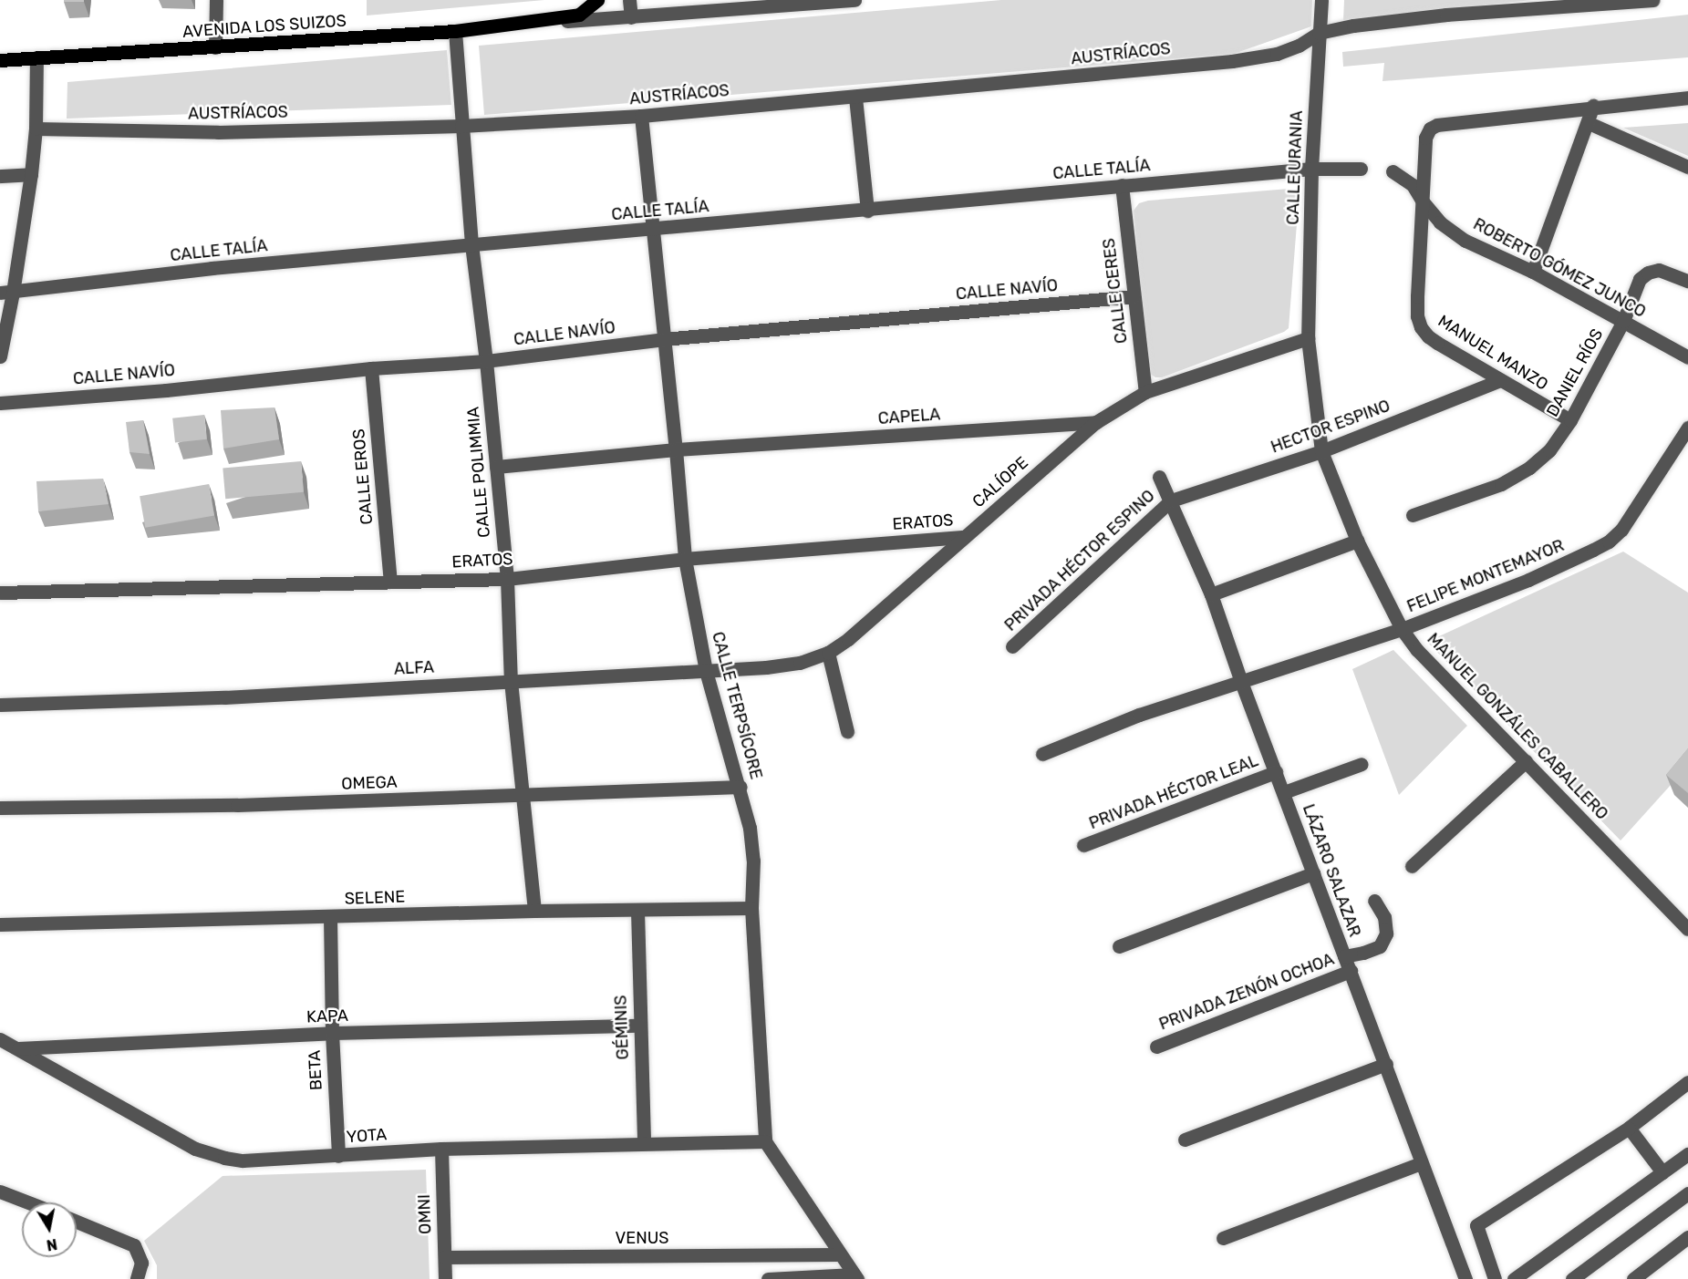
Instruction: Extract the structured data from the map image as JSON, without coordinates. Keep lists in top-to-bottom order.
{
  "streets": {
    "main road": ["AVENIDA LOS SUIZOS"],
    "street": [
      "AUSTRÍACOS",
      "CALLE URANIA",
      "CALLE TALÍA",
      "ROBERTO GÓMEZ JUNCO",
      "CALLE NAVÍO",
      "CALLE CERES",
      "MANUEL MANZO",
      "DANIEL RÍOS",
      "CAPELA",
      "HECTOR ESPINO",
      "CALLE POLIMMIA",
      "CALLE EROS",
      "CALÍOPE",
      "ERATOS",
      "PRIVADA HÉCTOR ESPINO",
      "FELIPE MONTEMAYOR",
      "ALFA",
      "CALLE TERPSÍCORE",
      "MANUEL GONZÁLES CABALLERO",
      "OMEGA",
      "PRIVADA HÉCTOR LEAL",
      "LÁZARO SALAZAR",
      "SELENE",
      "PRIVADA ZENÓN OCHOA",
      "KAPA",
      "GÉMINIS",
      "BETA",
      "YOTA",
      "OMNI",
      "VENUS"
    ]
  },
  "crossings": [
    ["AVENIDA LOS SUIZOS", "CALLE POLIMMIA"],
    ["AUSTRÍACOS", "CALLE URANIA"],
    ["AUSTRÍACOS", "CALLE POLIMMIA"],
    ["AUSTRÍACOS", "CALLE TERPSÍCORE"],
    ["CALLE URANIA", "CALLE TALÍA"],
    ["CALLE URANIA", "CAPELA"],
    ["CALLE URANIA", "MANUEL GONZÁLES CABALLERO"],
    ["CALLE TALÍA", "CALLE CERES"],
    ["CALLE TALÍA", "CALLE POLIMMIA"],
    ["CALLE TALÍA", "CALLE TERPSÍCORE"],
    ["ROBERTO GÓMEZ JUNCO", "MANUEL MANZO"],
    ["ROBERTO GÓMEZ JUNCO", "DANIEL RÍOS"],
    ["CALLE NAVÍO", "CALLE CERES"],
    ["CALLE NAVÍO", "CALLE POLIMMIA"],
    ["CALLE NAVÍO", "CALLE EROS"],
    ["CALLE NAVÍO", "CALLE TERPSÍCORE"],
    ["CALLE CERES", "CAPELA"],
    ["MANUEL MANZO", "DANIEL RÍOS"],
    ["MANUEL MANZO", "HECTOR ESPINO"],
    ["CAPELA", "CALLE POLIMMIA"],
    ["CAPELA", "CALÍOPE"],
    ["CAPELA", "CALLE TERPSÍCORE"],
    ["CAPELA", "MANUEL GONZÁLES CABALLERO"],
    ["HECTOR ESPINO", "PRIVADA HÉCTOR ESPINO"],
    ["HECTOR ESPINO", "MANUEL GONZÁLES CABALLERO"],
    ["HECTOR ESPINO", "LÁZARO SALAZAR"],
    ["CALLE POLIMMIA", "ERATOS"],
    ["CALLE POLIMMIA", "ALFA"],
    ["CALLE POLIMMIA", "OMEGA"],
    ["CALLE POLIMMIA", "SELENE"],
    ["CALLE EROS", "ERATOS"],
    ["CALÍOPE", "ERATOS"],
    ["CALÍOPE", "ALFA"],
    ["ERATOS", "CALLE TERPSÍCORE"],
    ["PRIVADA HÉCTOR ESPINO", "LÁZARO SALAZAR"],
    ["FELIPE MONTEMAYOR", "MANUEL GONZÁLES CABALLERO"],
    ["FELIPE MONTEMAYOR", "LÁZARO SALAZAR"],
    ["ALFA", "CALLE TERPSÍCORE"],
    ["CALLE TERPSÍCORE", "OMEGA"],
    ["CALLE TERPSÍCORE", "SELENE"],
    ["CALLE TERPSÍCORE", "YOTA"],
    ["PRIVADA HÉCTOR LEAL", "LÁZARO SALAZAR"],
    ["LÁZARO SALAZAR", "PRIVADA ZENÓN OCHOA"],
    ["SELENE", "GÉMINIS"],
    ["SELENE", "BETA"],
    ["KAPA", "GÉMINIS"],
    ["KAPA", "BETA"],
    ["KAPA", "YOTA"],
    ["GÉMINIS", "YOTA"],
    ["BETA", "YOTA"],
    ["YOTA", "OMNI"],
    ["OMNI", "VENUS"]
  ],
  "north": "bottom"
}
